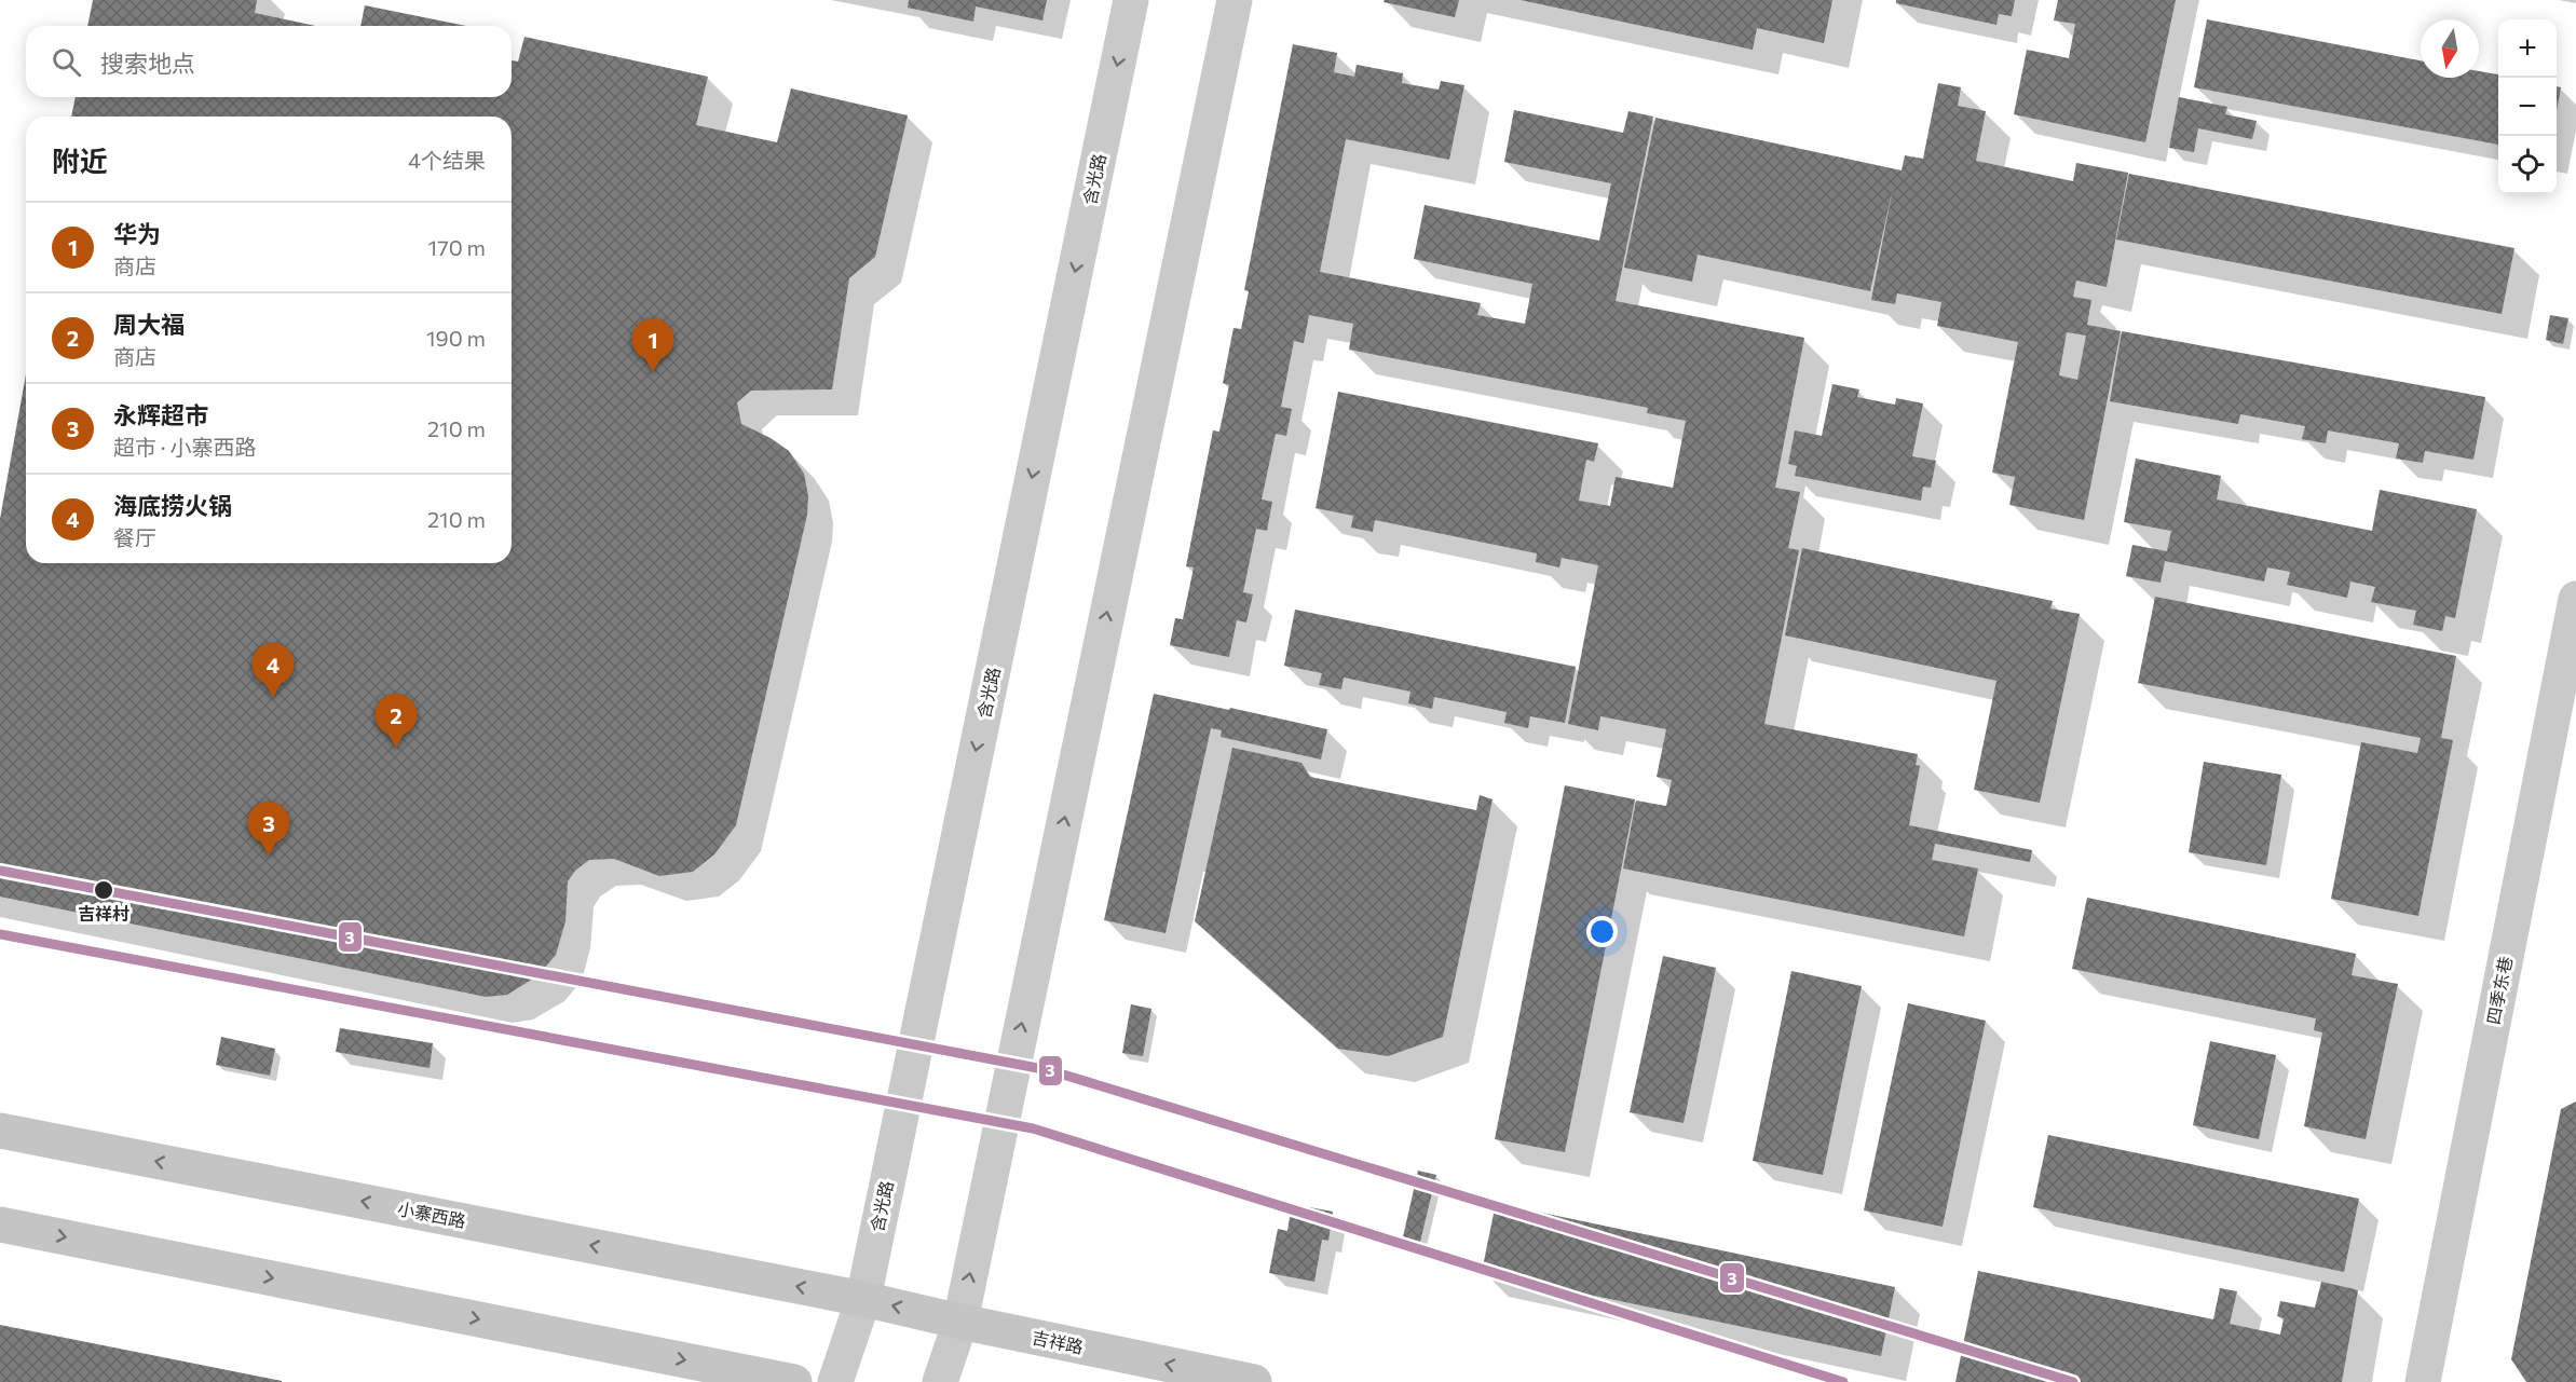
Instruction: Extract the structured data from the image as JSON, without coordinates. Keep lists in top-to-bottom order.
{
  "streets": {
    "main road": [
      "含光路",
      "四季东巷",
      "小寨西路",
      "吉祥路"
    ]
  },
  "crossings": [
    ["含光路", "小寨西路"],
    ["含光路", "吉祥路"],
    ["小寨西路", "吉祥路"]
  ],
  "one_way": ["吉祥路"],
  "places": ["吉祥村"],
  "lines": ["transit line 3"],
  "north": "bottom",
  "page": {
    "map_buttons": ["+", "−"],
    "search": "搜索地点",
    "heading": ["附近", "4个结果"],
    "list": [
      {
        "mark": "1",
        "name": "华为",
        "note": "商店",
        "value": "170 m"
      },
      {
        "mark": "2",
        "name": "周大福",
        "note": "商店",
        "value": "190 m"
      },
      {
        "mark": "3",
        "name": "永辉超市",
        "note": "超市 · 小寨西路",
        "value": "210 m"
      },
      {
        "mark": "4",
        "name": "海底捞火锅",
        "note": "餐厅",
        "value": "210 m"
      }
    ],
    "pins": [
      "1",
      "4",
      "2",
      "3"
    ]
  }
}
